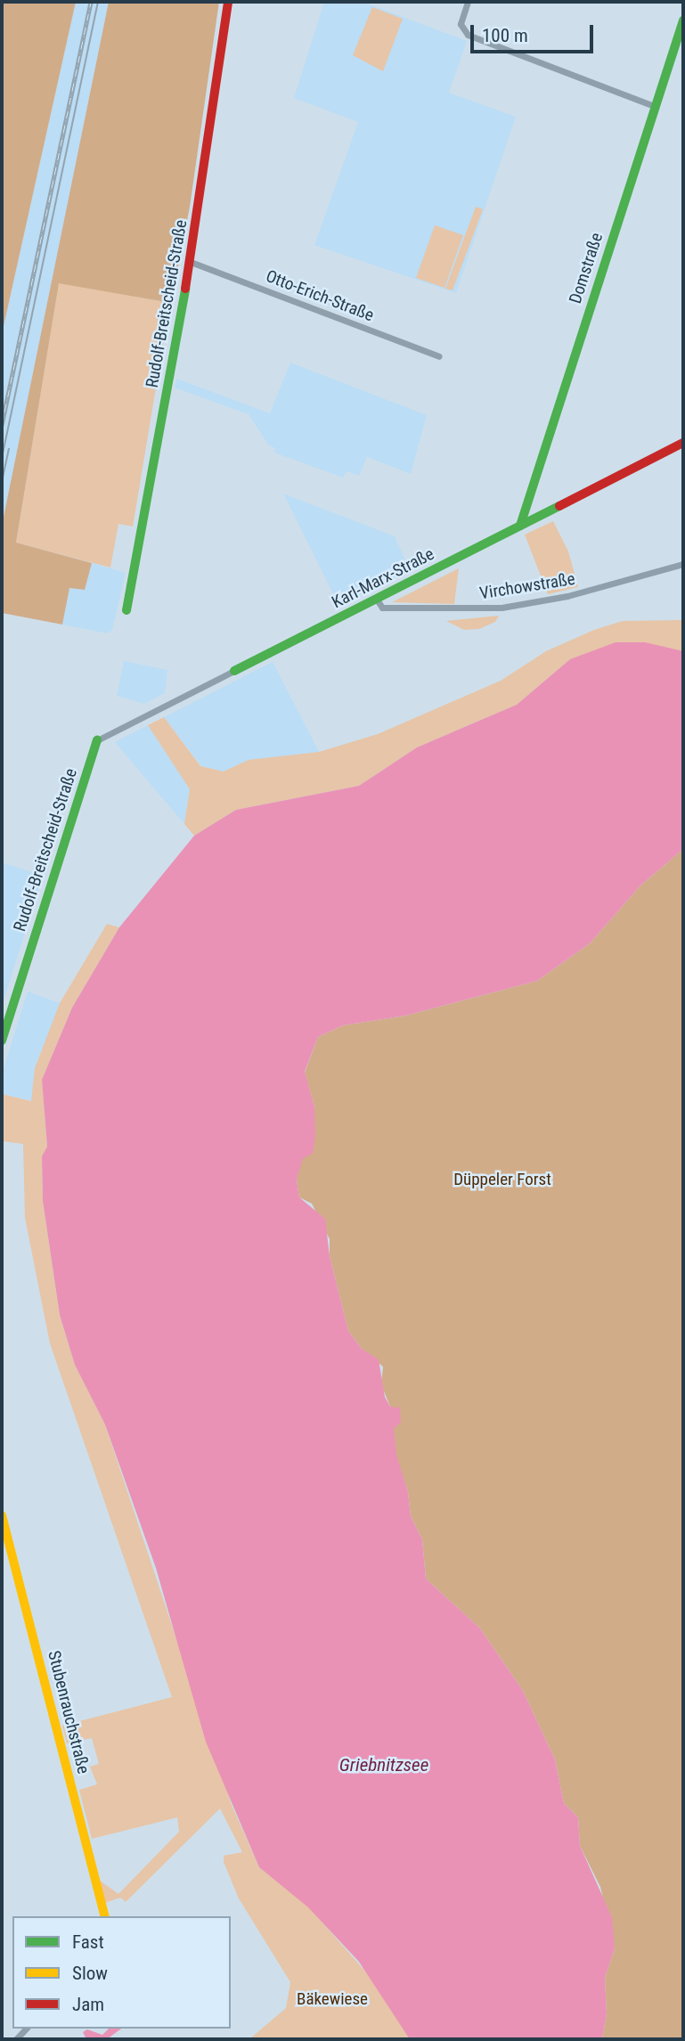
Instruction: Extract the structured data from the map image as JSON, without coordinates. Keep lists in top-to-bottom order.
{
  "streets": {
    "street": [
      "Domstraße",
      "Otto-Erich-Straße",
      "Rudolf-Breitscheid-Straße",
      "Karl-Marx-Straße",
      "Virchowstraße",
      "Stubenrauchstraße"
    ]
  },
  "crossings": [
    ["Domstraße", "Karl-Marx-Straße"],
    ["Otto-Erich-Straße", "Rudolf-Breitscheid-Straße"],
    ["Rudolf-Breitscheid-Straße", "Karl-Marx-Straße"],
    ["Karl-Marx-Straße", "Virchowstraße"]
  ],
  "water": ["Griebnitzsee"],
  "parks": ["Düppeler Forst", "Bäkewiese"],
  "legend": ["Fast", "Slow", "Jam"],
  "scale_bar": "100 m"
}
